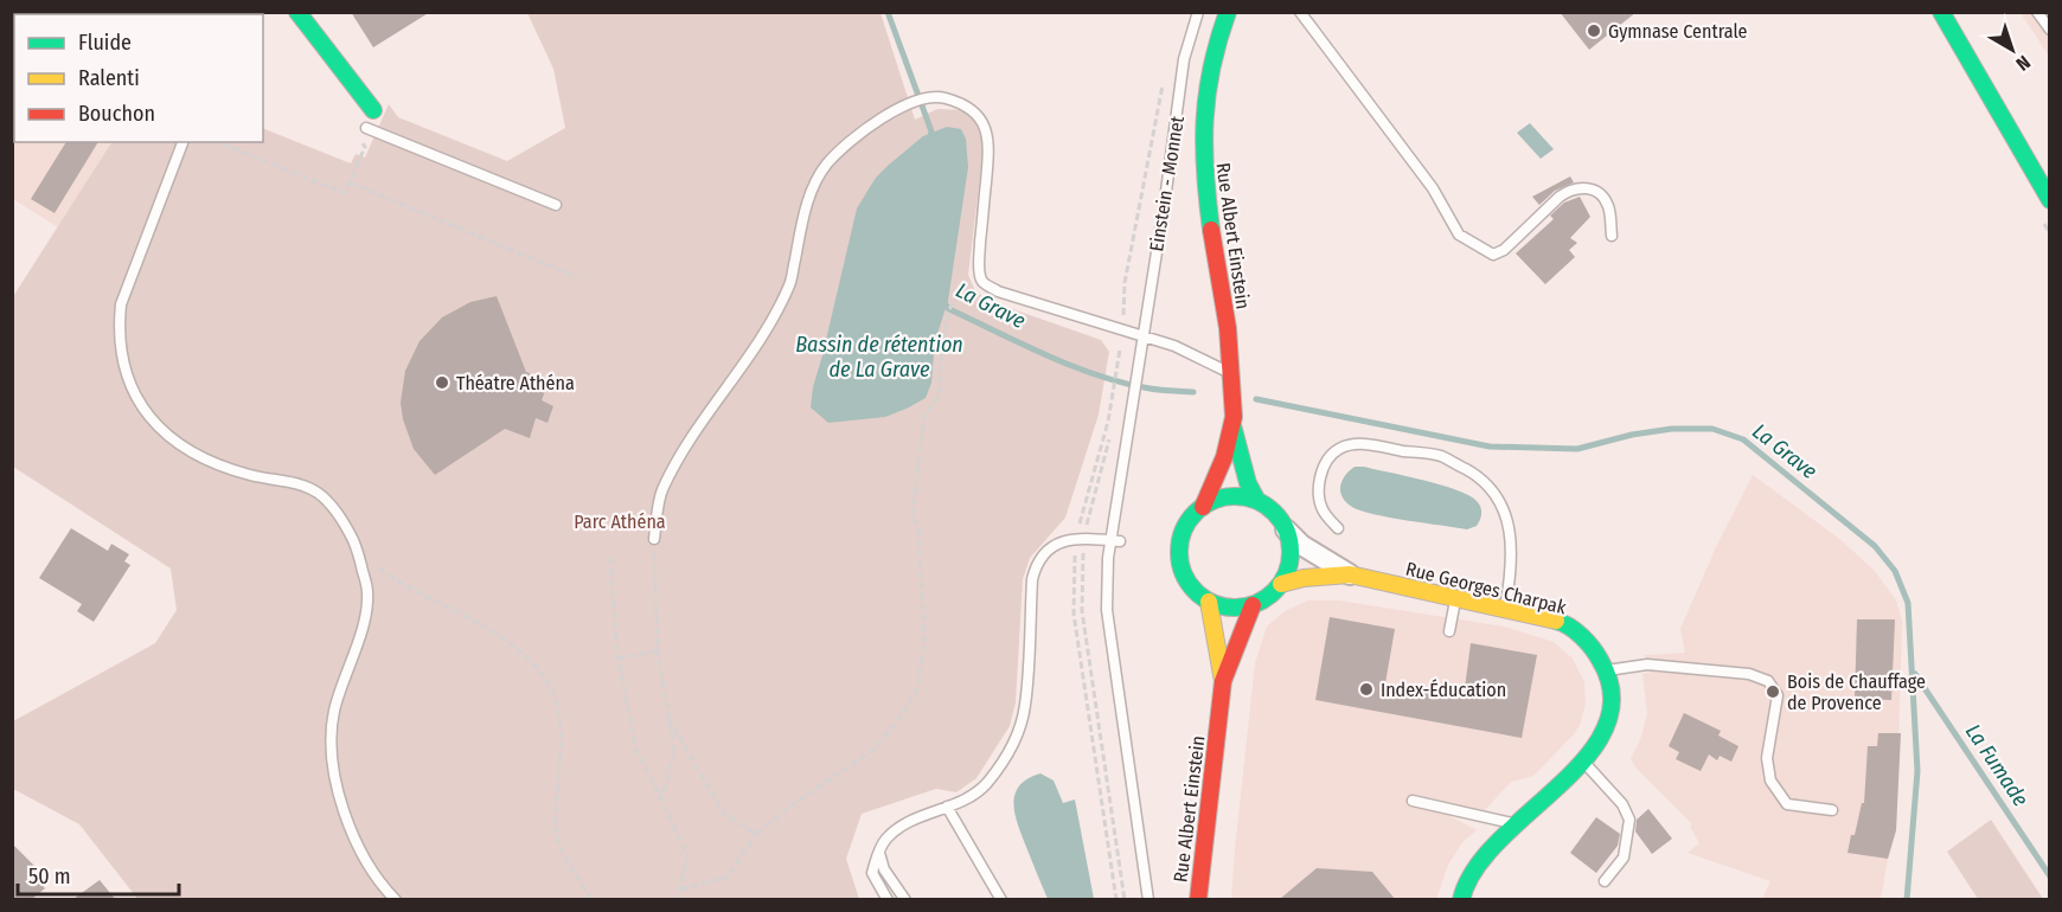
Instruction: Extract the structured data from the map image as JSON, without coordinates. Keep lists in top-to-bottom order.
{
  "streets": {
    "street": ["Rue Albert Einstein", "Rue Georges Charpak"],
    "lane": ["Einstein - Monnet"]
  },
  "crossings": [
    ["Rue Albert Einstein", "Rue Georges Charpak"]
  ],
  "water": ["La Grave", "Bassin de rétention de La Grave", "La Fumade"],
  "parks": ["Parc Athéna"],
  "places": [
    "Gymnase Centrale",
    "Théatre Athéna",
    "Index-Éducation",
    "Bois de Chauffage de Provence"
  ],
  "legend": ["Fluide", "Ralenti", "Bouchon"],
  "scale_bar": "50 m",
  "north": "bottom right"
}
